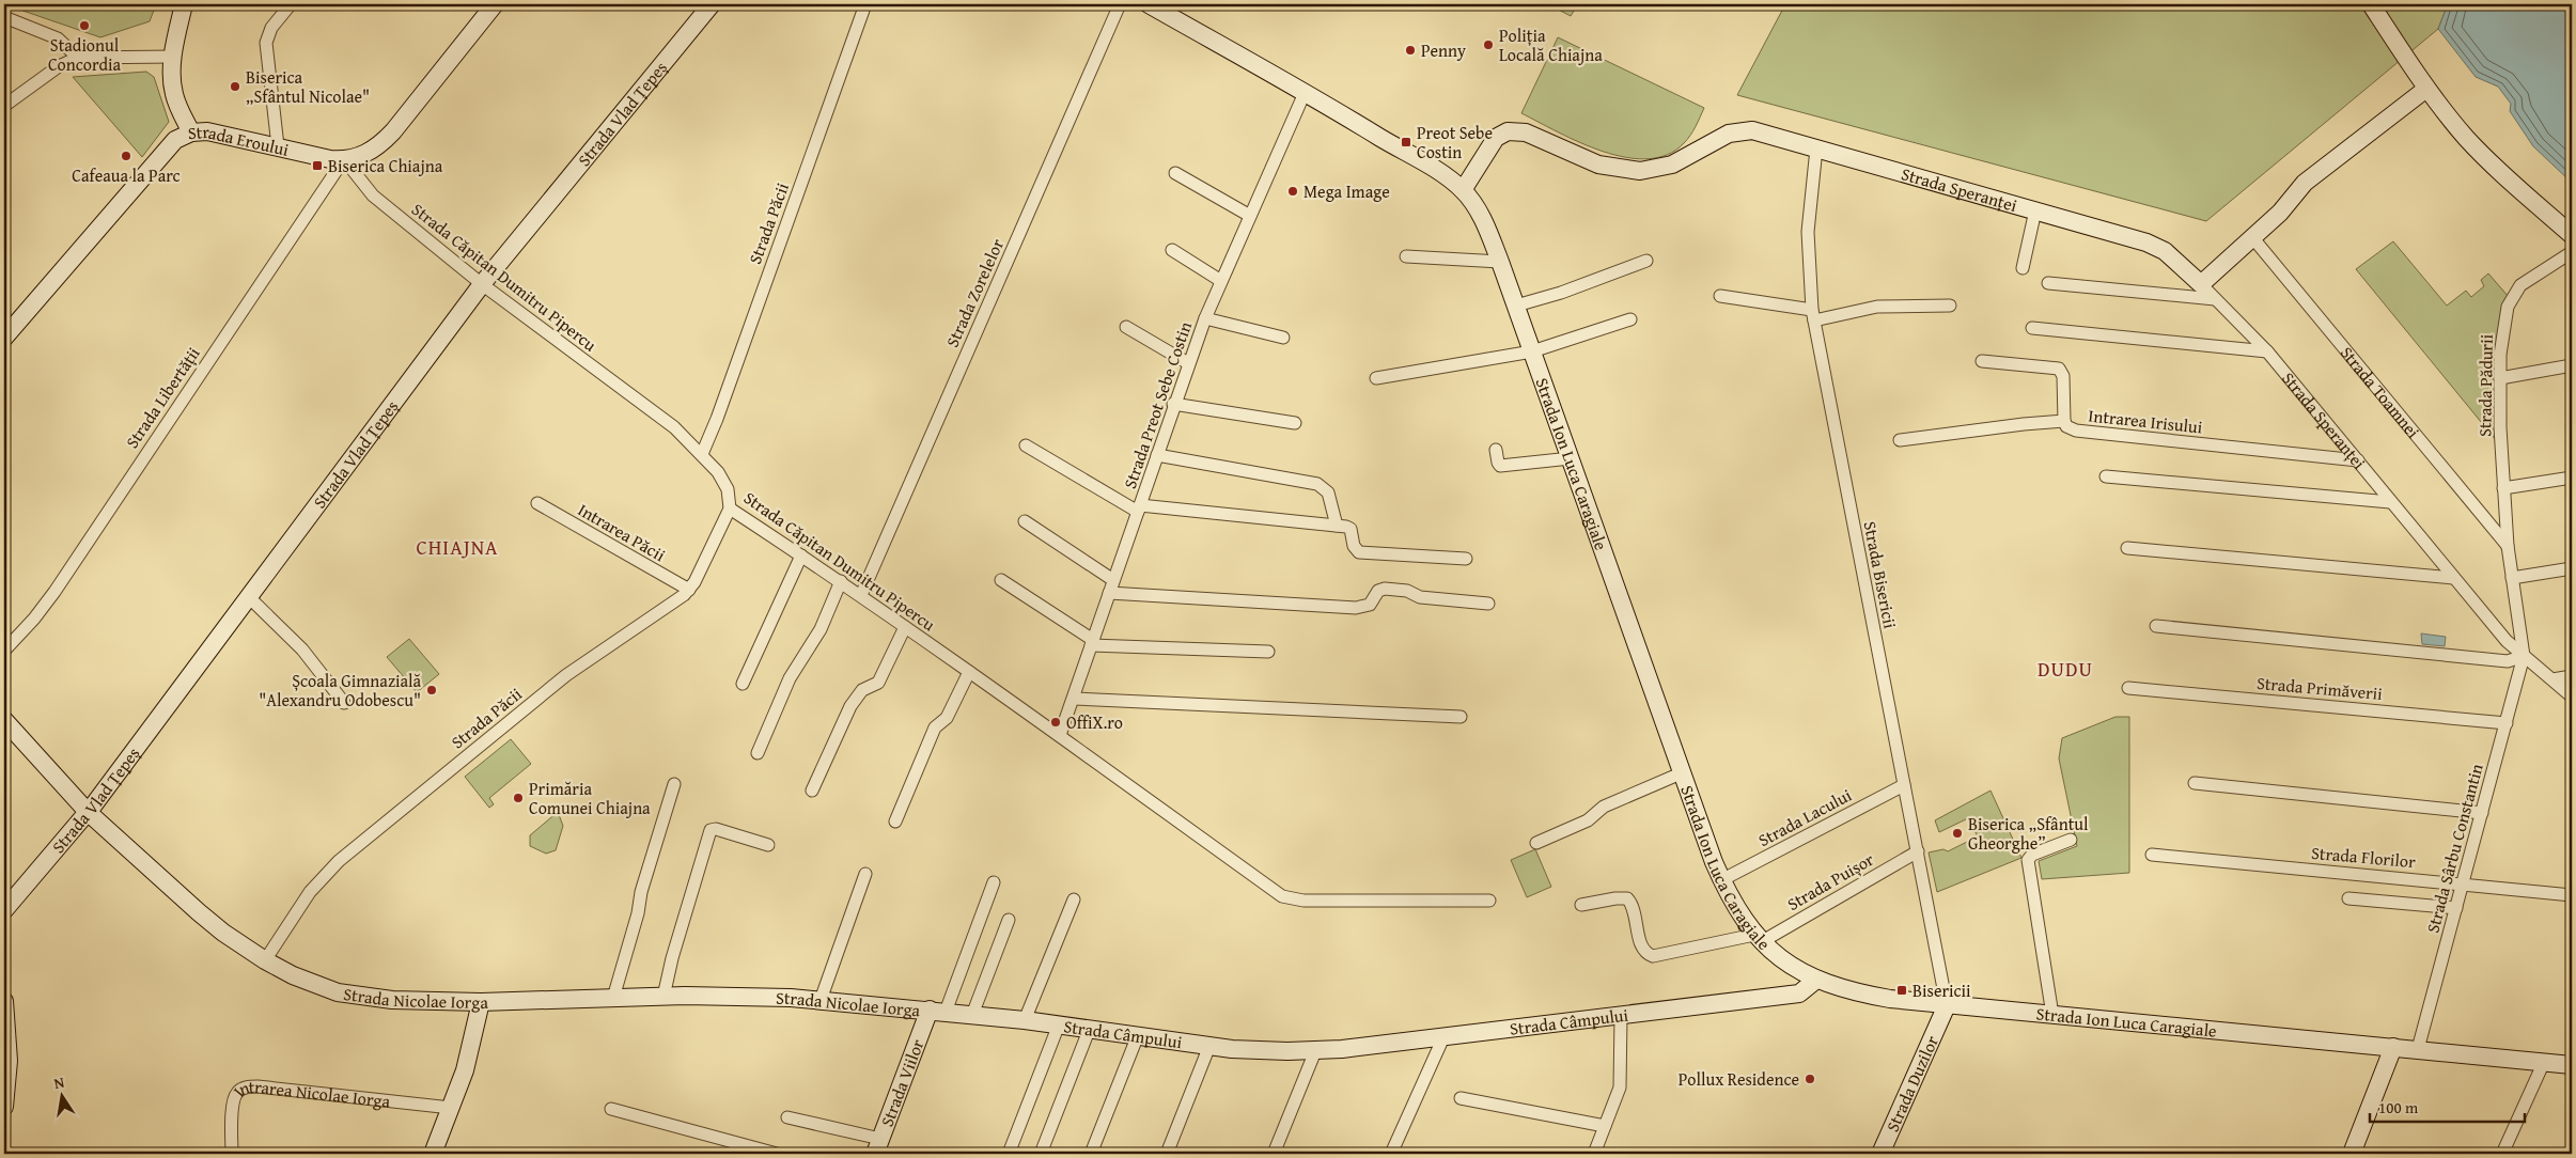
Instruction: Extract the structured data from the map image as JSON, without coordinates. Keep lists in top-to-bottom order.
{
  "streets": {
    "street": [
      "Strada Vlad Țepeș",
      "Strada Eroului",
      "Strada Speranței",
      "Strada Păcii",
      "Strada Căpitan Dumitru Pipercu",
      "Strada Zorelelor",
      "Strada Pădurii",
      "Strada Toamnei",
      "Strada Libertății",
      "Strada Preot Sebe Costin",
      "Intrarea Irisului",
      "Strada Ion Luca Caragiale",
      "Intrarea Păcii",
      "Strada Bisericii",
      "Strada Primăverii",
      "Strada Lacului",
      "Strada Sârbu Constantin",
      "Strada Florilor",
      "Strada Puișor",
      "Strada Nicolae Iorga",
      "Strada Câmpului",
      "Strada Viilor",
      "Strada Duzilor",
      "Intrarea Nicolae Iorga"
    ]
  },
  "crossings": [
    ["Strada Vlad Țepeș", "Strada Căpitan Dumitru Pipercu"],
    ["Strada Vlad Țepeș", "Strada Nicolae Iorga"],
    ["Strada Eroului", "Strada Căpitan Dumitru Pipercu"],
    ["Strada Eroului", "Strada Libertății"],
    ["Strada Speranței", "Strada Pădurii"],
    ["Strada Speranței", "Intrarea Irisului"],
    ["Strada Speranței", "Strada Ion Luca Caragiale"],
    ["Strada Speranței", "Strada Bisericii"],
    ["Strada Speranței", "Strada Sârbu Constantin"],
    ["Strada Păcii", "Strada Căpitan Dumitru Pipercu"],
    ["Strada Păcii", "Intrarea Păcii"],
    ["Strada Păcii", "Strada Nicolae Iorga"],
    ["Strada Căpitan Dumitru Pipercu", "Strada Zorelelor"],
    ["Strada Căpitan Dumitru Pipercu", "Strada Libertății"],
    ["Strada Căpitan Dumitru Pipercu", "Strada Preot Sebe Costin"],
    ["Strada Pădurii", "Strada Toamnei"],
    ["Strada Pădurii", "Strada Sârbu Constantin"],
    ["Strada Preot Sebe Costin", "Strada Ion Luca Caragiale"],
    ["Strada Ion Luca Caragiale", "Strada Bisericii"],
    ["Strada Ion Luca Caragiale", "Strada Lacului"],
    ["Strada Ion Luca Caragiale", "Strada Sârbu Constantin"],
    ["Strada Ion Luca Caragiale", "Strada Puișor"],
    ["Strada Ion Luca Caragiale", "Strada Câmpului"],
    ["Strada Ion Luca Caragiale", "Strada Duzilor"],
    ["Strada Bisericii", "Strada Lacului"],
    ["Strada Bisericii", "Strada Puișor"],
    ["Strada Bisericii", "Strada Duzilor"],
    ["Strada Primăverii", "Strada Sârbu Constantin"],
    ["Strada Sârbu Constantin", "Strada Florilor"],
    ["Strada Nicolae Iorga", "Strada Câmpului"],
    ["Strada Nicolae Iorga", "Strada Viilor"],
    ["Strada Câmpului", "Strada Viilor"]
  ],
  "districts": ["CHIAJNA", "DUDU"],
  "places": {
    "other": [
      "Stadionul Concordia",
      "Poliția Locală Chiajna",
      "Penny",
      "Biserica „Sfântul Nicolae\"",
      "Cafeaua la Parc",
      "Mega Image",
      "Școala Gimnazială \"Alexandru Odobescu\"",
      "OffiX.ro",
      "Primăria Comunei Chiajna",
      "Biserica „Sfântul Gheorghe”",
      "Pollux Residence"
    ],
    "transit": ["Preot Sebe Costin", "Biserica Chiajna", "Bisericii"]
  },
  "scale_bar": "100 m",
  "north": "top"
}
